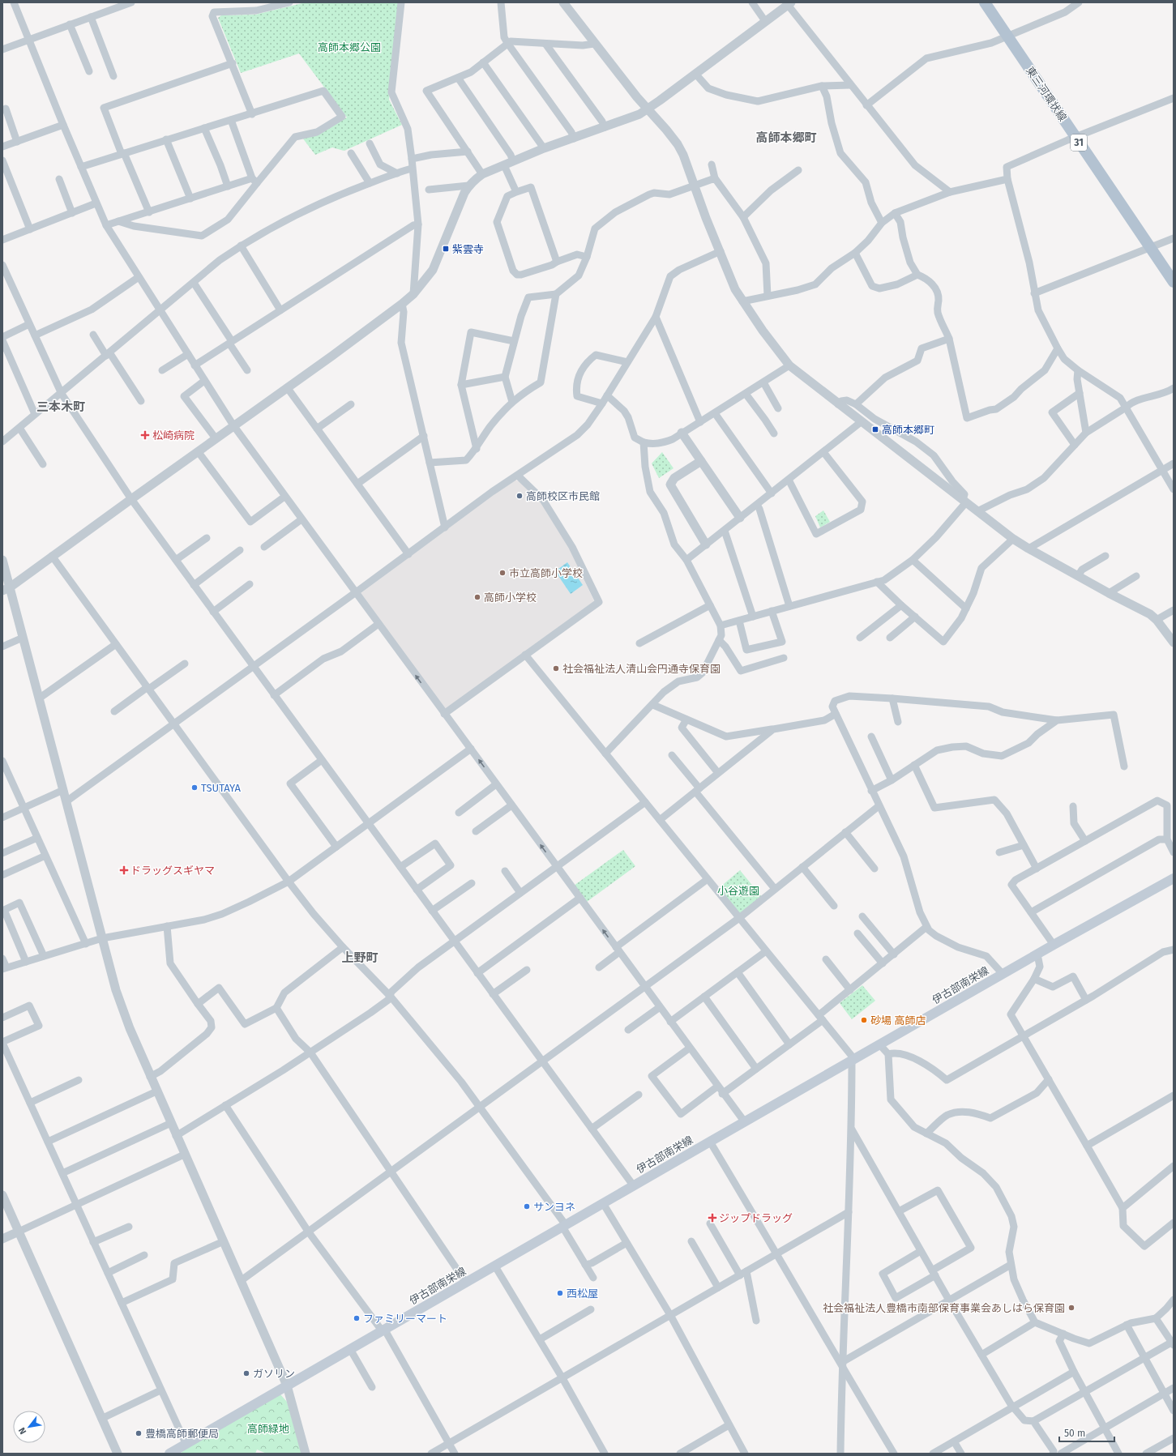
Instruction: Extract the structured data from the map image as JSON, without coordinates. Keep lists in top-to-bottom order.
{
  "streets": {
    "main road": ["東三河環状線", "31", "伊古部南栄線"]
  },
  "districts": ["高師本郷町", "三本木町", "上野町"],
  "parks": ["高師本郷公園", "小谷遊園", "高師緑地"],
  "places": {
    "transit": ["紫雲寺", "高師本郷町"],
    "health": ["松崎病院", "ドラッグスギヤマ", "ジップドラッグ"],
    "other": [
      "高師校区市民館",
      "市立高師小学校",
      "高師小学校",
      "社会福祉法人清山会円通寺保育園",
      "TSUTAYA",
      "砂場 高師店",
      "サンヨネ",
      "西松屋",
      "社会福祉法人豊橋市南部保育事業会あしはら保育園",
      "ファミリーマート",
      "ガソリン",
      "豊橋高師郵便局"
    ]
  },
  "scale_bar": "50 m",
  "north": "bottom left"
}
